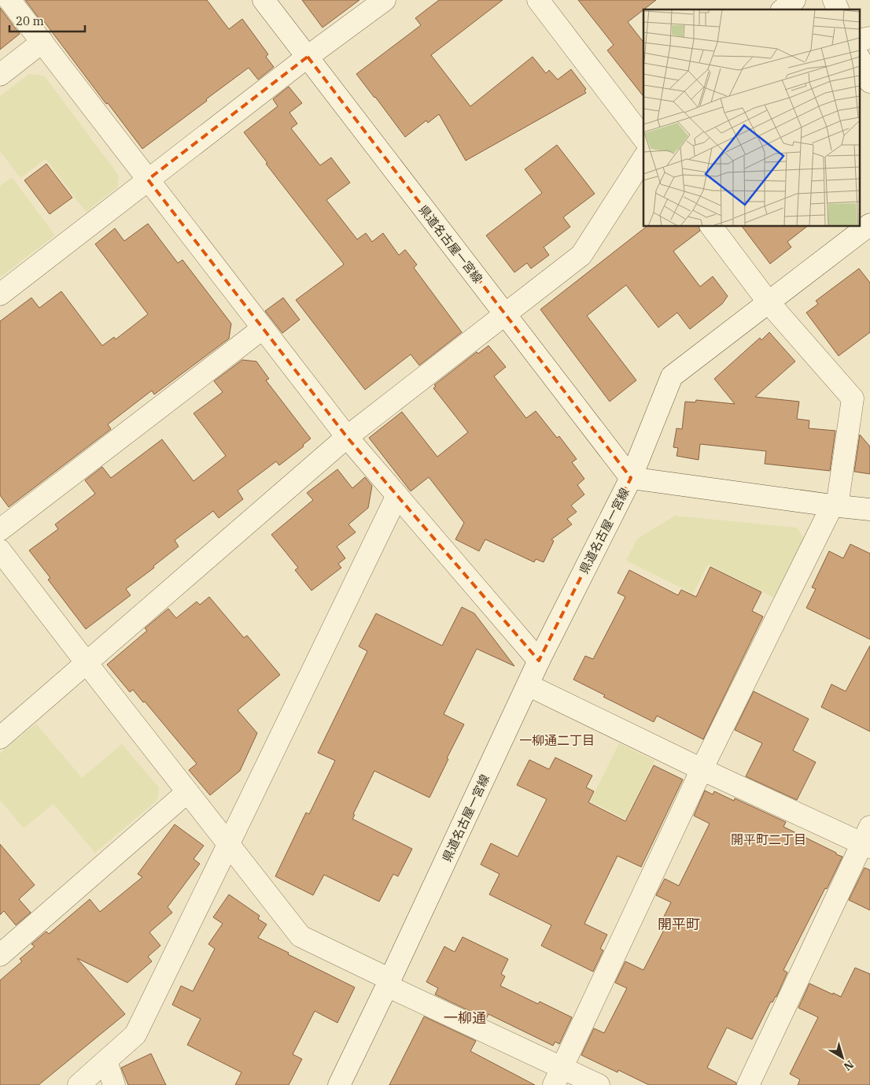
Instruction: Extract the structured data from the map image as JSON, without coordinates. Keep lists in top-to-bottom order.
{
  "streets": {
    "street": ["県道名古屋一宮線"]
  },
  "districts": [
    "一柳通二丁目",
    "開平町二丁目",
    "開平町",
    "一柳通"
  ],
  "scale_bar": "20 m",
  "north": "bottom right"
}
